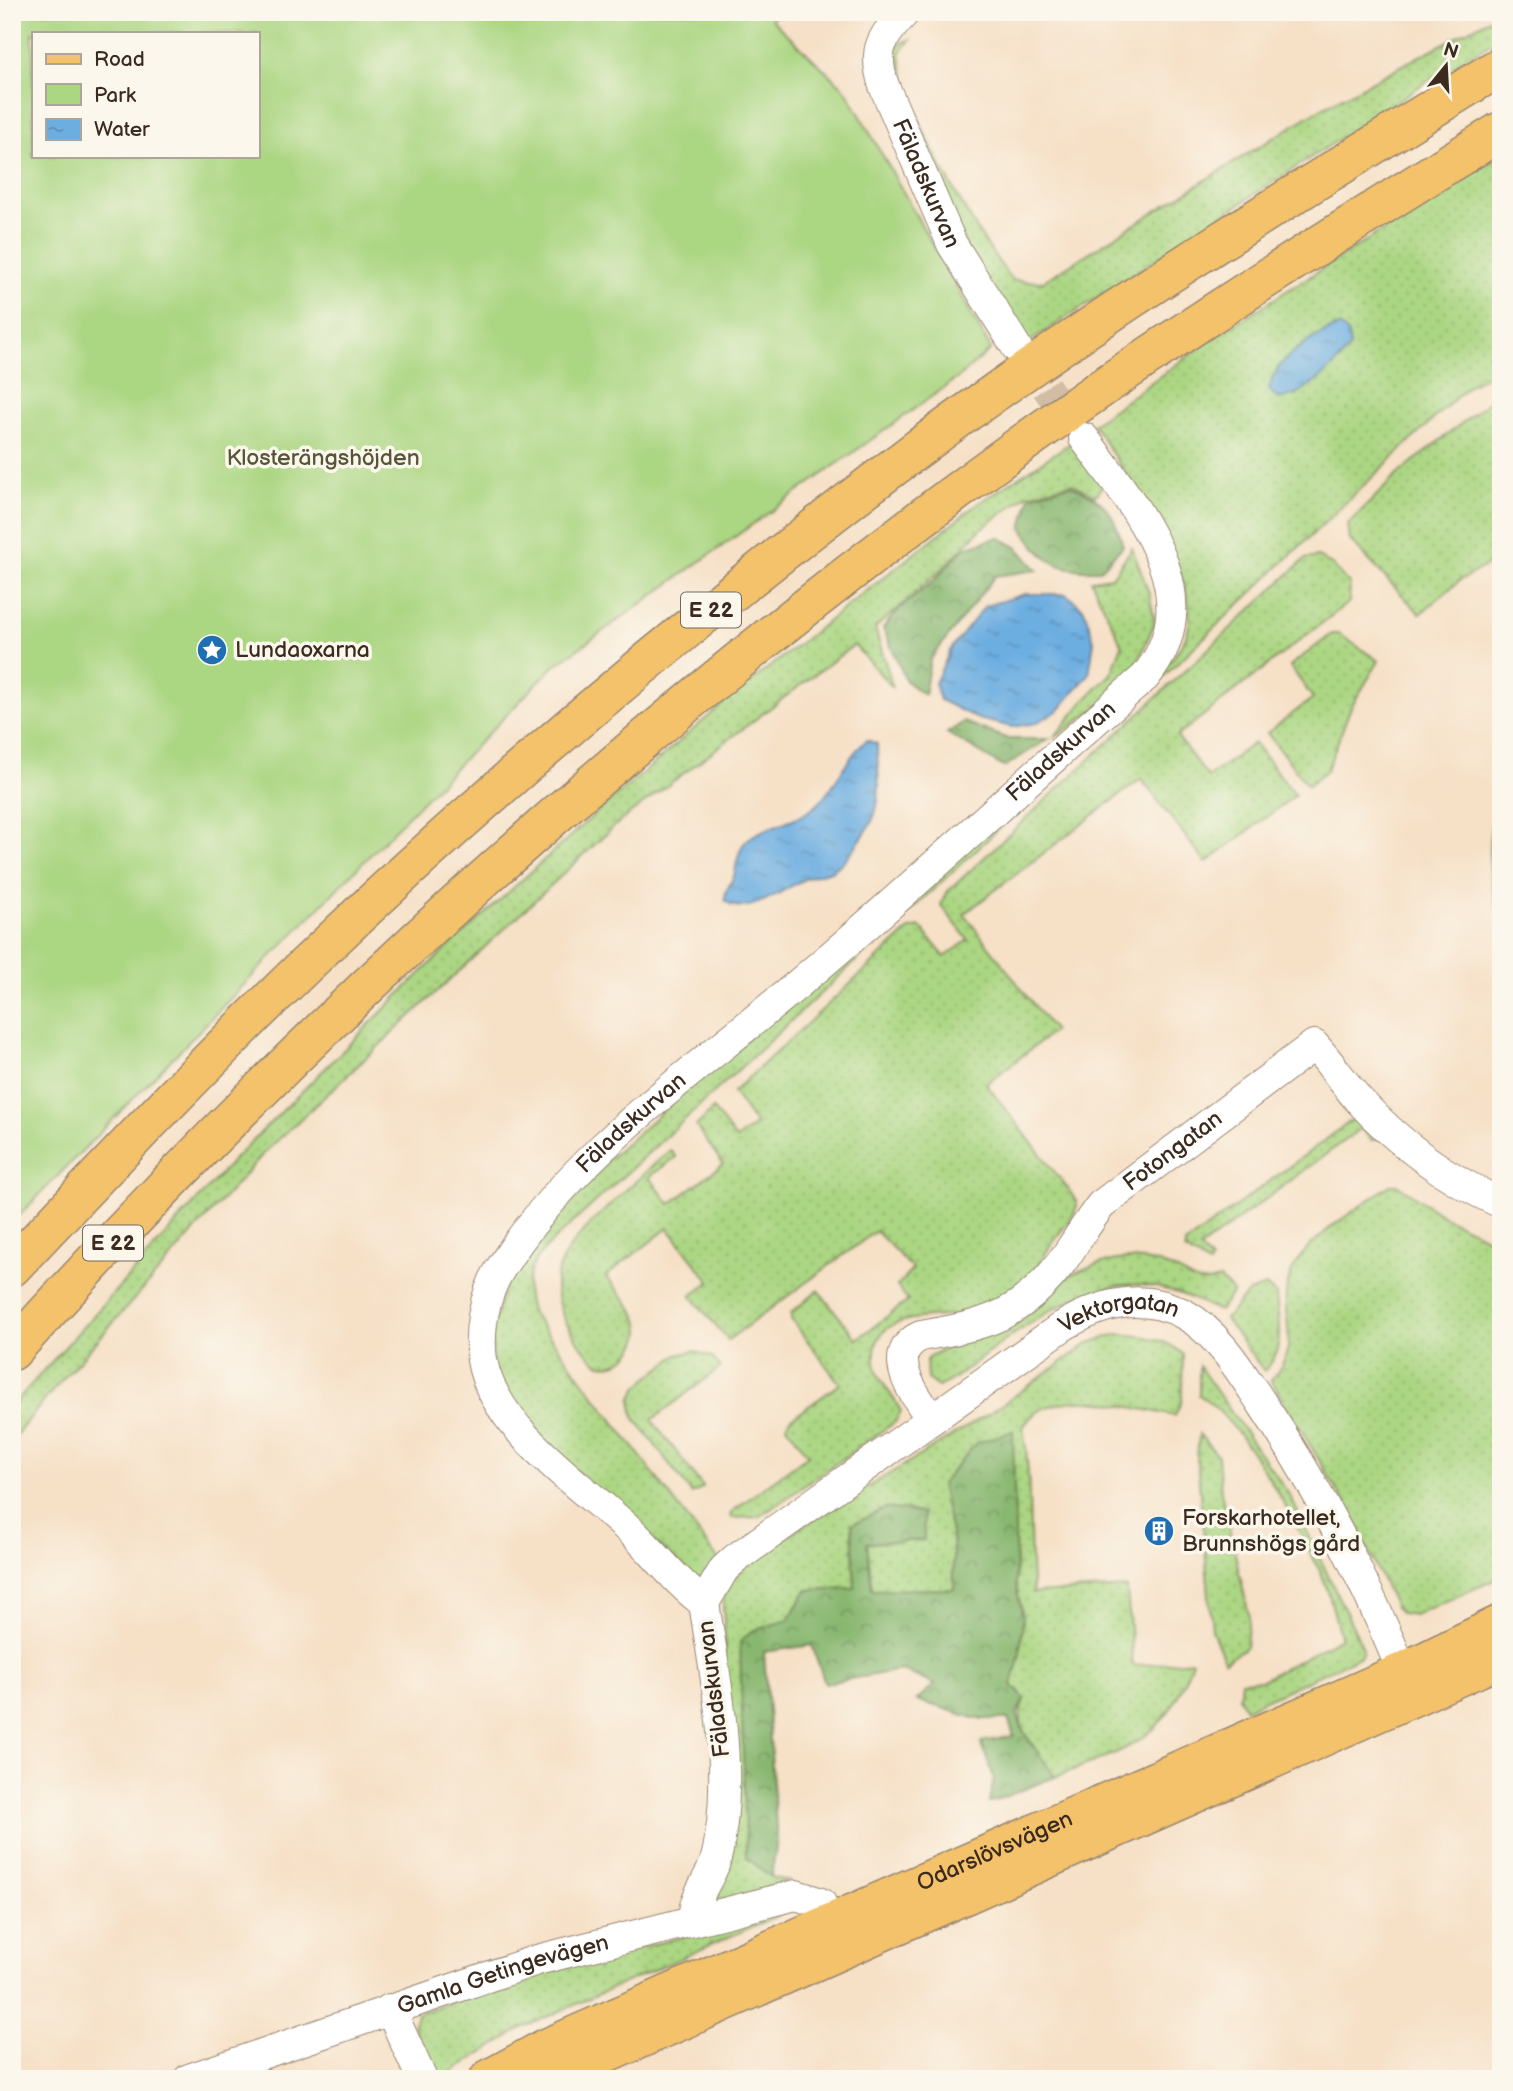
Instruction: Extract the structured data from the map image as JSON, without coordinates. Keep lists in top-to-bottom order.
{
  "streets": {
    "main road": ["E 22", "Odarslövsvägen"],
    "street": [
      "Fäladskurvan",
      "Fotongatan",
      "Vektorgatan",
      "Gamla Getingevägen"
    ]
  },
  "crossings": [
    ["Fäladskurvan", "Vektorgatan"],
    ["Fäladskurvan", "Gamla Getingevägen"],
    ["Fotongatan", "Vektorgatan"],
    ["Vektorgatan", "Odarslövsvägen"]
  ],
  "parks": ["Klosterängshöjden"],
  "places": {
    "place": ["Lundaoxarna"],
    "building": ["Forskarhotellet, Brunnshögs gård"]
  },
  "legend": ["Road", "Park", "Water"],
  "north": "top"
}
